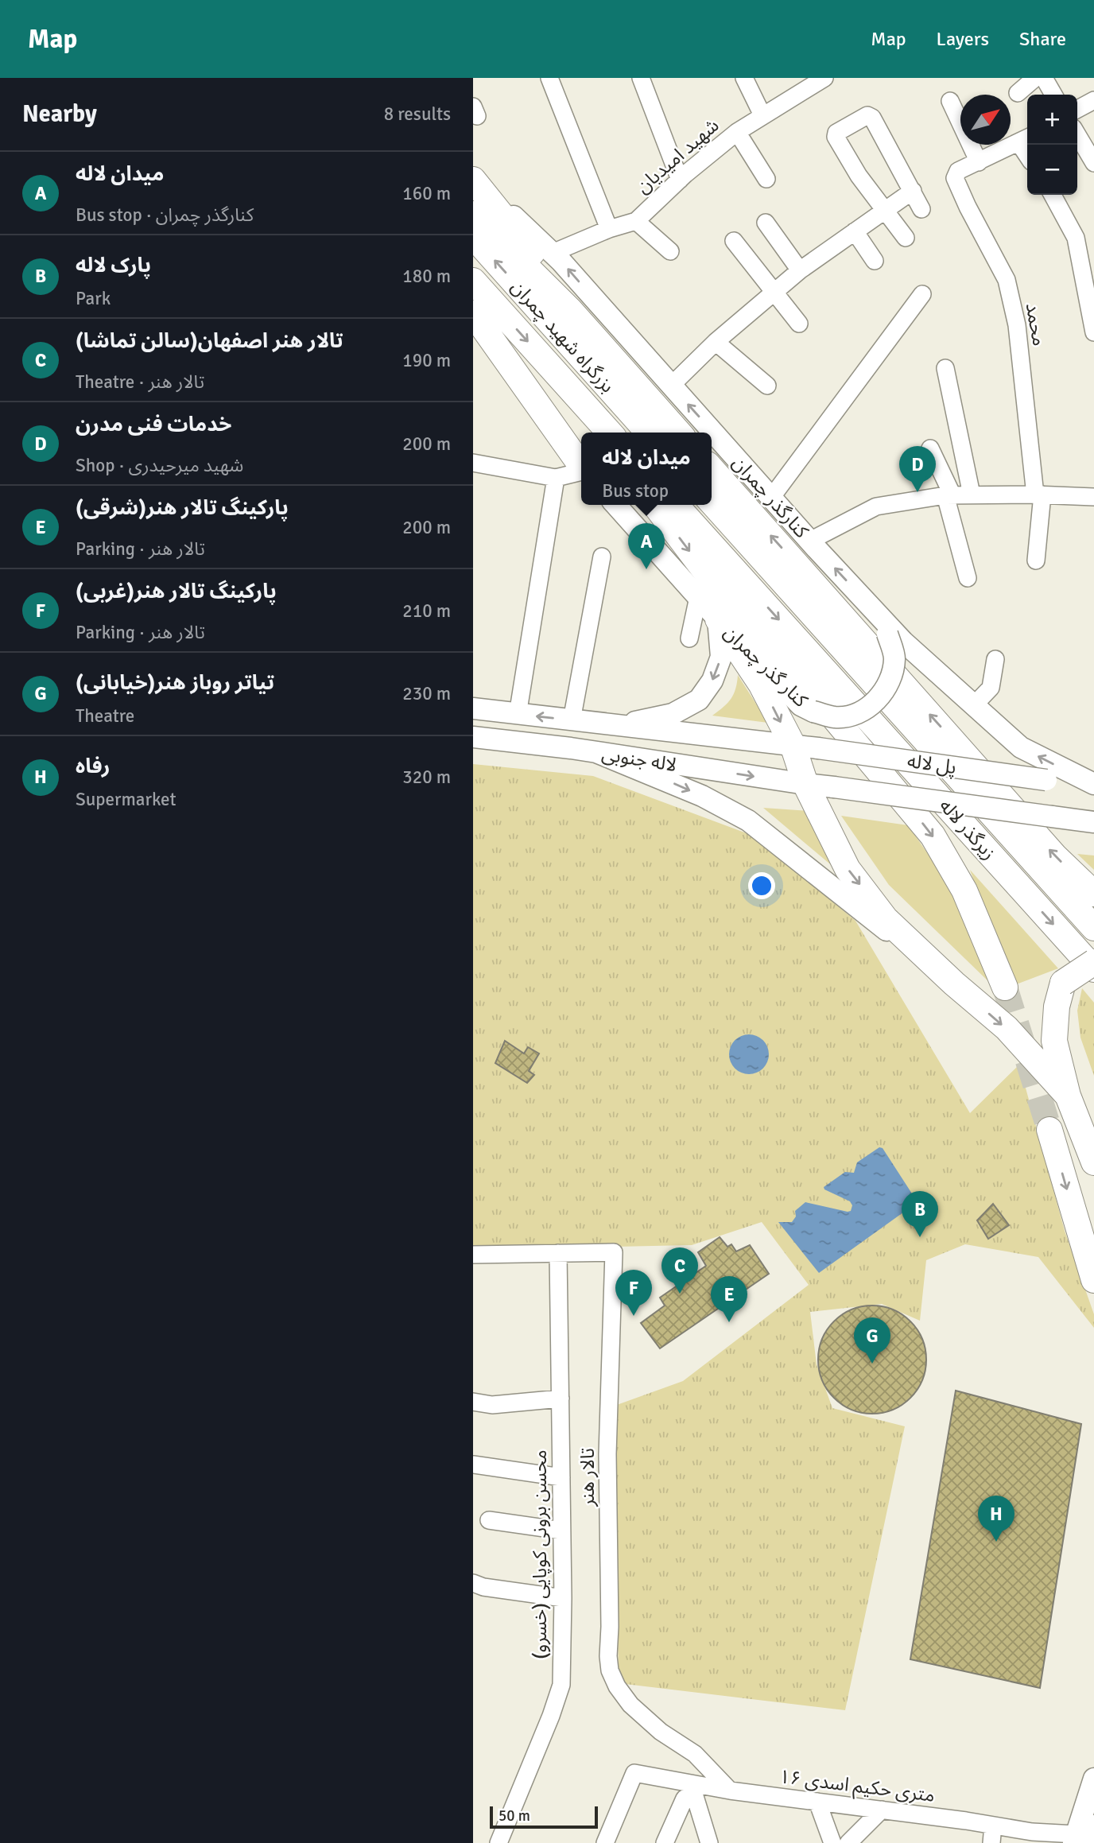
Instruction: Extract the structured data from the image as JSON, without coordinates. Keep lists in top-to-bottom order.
{
  "streets": {
    "highway": ["بزرگراه شهید چمران", "زیرگذر لاله"],
    "main road": [
      "کنارگذر چمران",
      "کنار گذر چمران",
      "لاله جنوبی",
      "پل لاله"
    ],
    "street": [
      "شهید امیدیان",
      "محمد",
      "تالار هنر",
      "محسن برونی کوپایی (خسرو)",
      "۱۶ متری حکیم اسدی"
    ]
  },
  "crossings": [
    ["شهید امیدیان", "کنارگذر چمران"],
    ["کنارگذر چمران", "کنار گذر چمران"],
    ["کنارگذر چمران", "پل لاله"],
    ["لاله جنوبی", "پل لاله"],
    ["تالار هنر", "محسن برونی کوپایی (خسرو)"],
    ["تالار هنر", "۱۶ متری حکیم اسدی"]
  ],
  "scale_bar": "50 m",
  "north": "top right",
  "page": {
    "header": "Map",
    "nav": ["Map", "Layers", "Share"],
    "heading": ["Nearby", "8 results"],
    "map_buttons": ["+", "−"],
    "list": [
      {
        "mark": "A",
        "name": "میدان لاله",
        "note": "Bus stop · کنارگذر چمران",
        "value": "160 m"
      },
      {
        "mark": "B",
        "name": "پارک لاله",
        "note": "Park",
        "value": "180 m"
      },
      {
        "mark": "C",
        "name": "تالار هنر اصفهان(سالن تماشا)",
        "note": "Theatre · تالار هنر",
        "value": "190 m"
      },
      {
        "mark": "D",
        "name": "خدمات فنی مدرن",
        "note": "Shop · شهید میرحیدری",
        "value": "200 m"
      },
      {
        "mark": "E",
        "name": "پارکینگ تالار هنر(شرقی)",
        "note": "Parking · تالار هنر",
        "value": "200 m"
      },
      {
        "mark": "F",
        "name": "پارکینگ تالار هنر(غربی)",
        "note": "Parking · تالار هنر",
        "value": "210 m"
      },
      {
        "mark": "G",
        "name": "تیاتر روباز هنر(خیابانی)",
        "note": "Theatre",
        "value": "230 m"
      },
      {
        "mark": "H",
        "name": "رفاه",
        "note": "Supermarket",
        "value": "320 m"
      }
    ],
    "popup": ["میدان لاله", "Bus stop"],
    "pins": [
      "D",
      "A",
      "B",
      "C",
      "F",
      "E",
      "G",
      "H"
    ],
    "scale": "50 m"
  }
}
